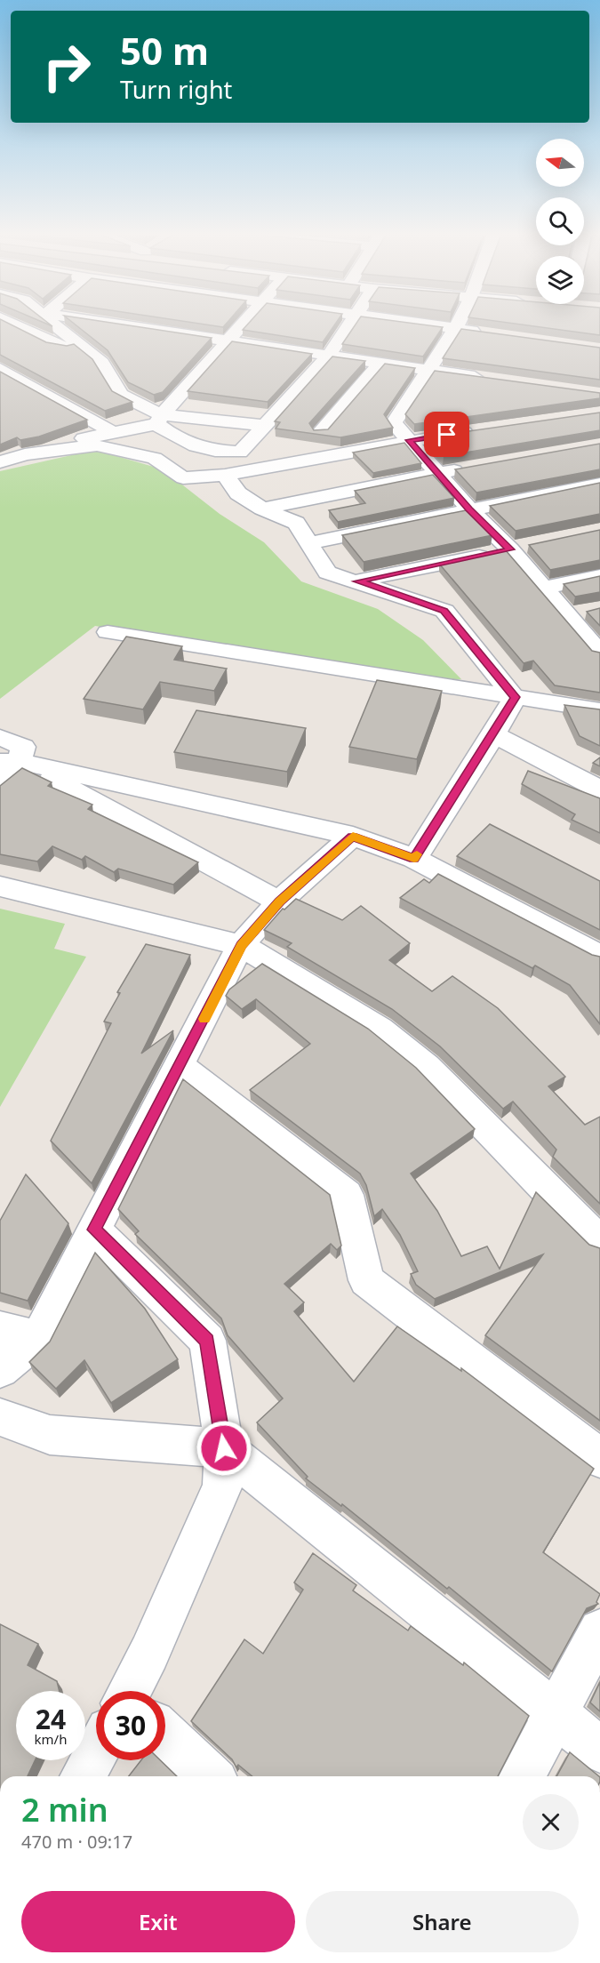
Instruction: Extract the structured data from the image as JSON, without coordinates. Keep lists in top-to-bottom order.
{
  "north": "left",
  "page": {
    "turn": ["50 m", "Turn right"],
    "speed": "24 km/h",
    "limit": "30",
    "heading": ["2 min", "470 m · 09:17"],
    "buttons": ["Exit", "Share"]
  }
}
